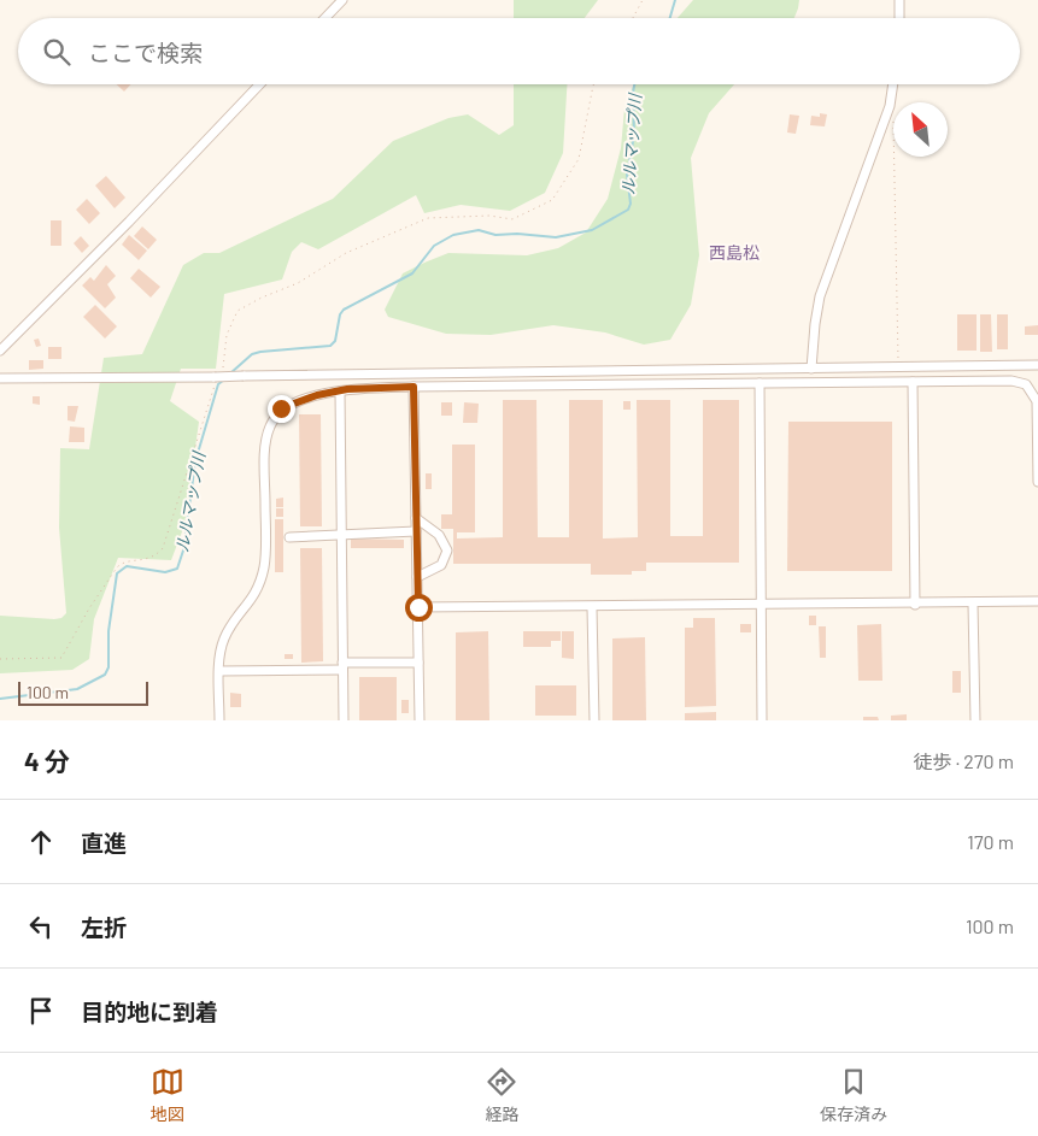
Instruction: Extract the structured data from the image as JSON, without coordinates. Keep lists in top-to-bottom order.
{
  "districts": ["西島松"],
  "water": ["ルルマップ川"],
  "scale_bar": "100 m",
  "north": "top left",
  "page": {
    "search": "ここで検索",
    "scale": "100 m",
    "heading": ["4 分", "徒歩 · 270 m"],
    "list": [
      ["直進", "170 m"],
      ["左折", "100 m"],
      "目的地に到着"
    ],
    "nav": ["地図", "経路", "保存済み"]
  }
}
